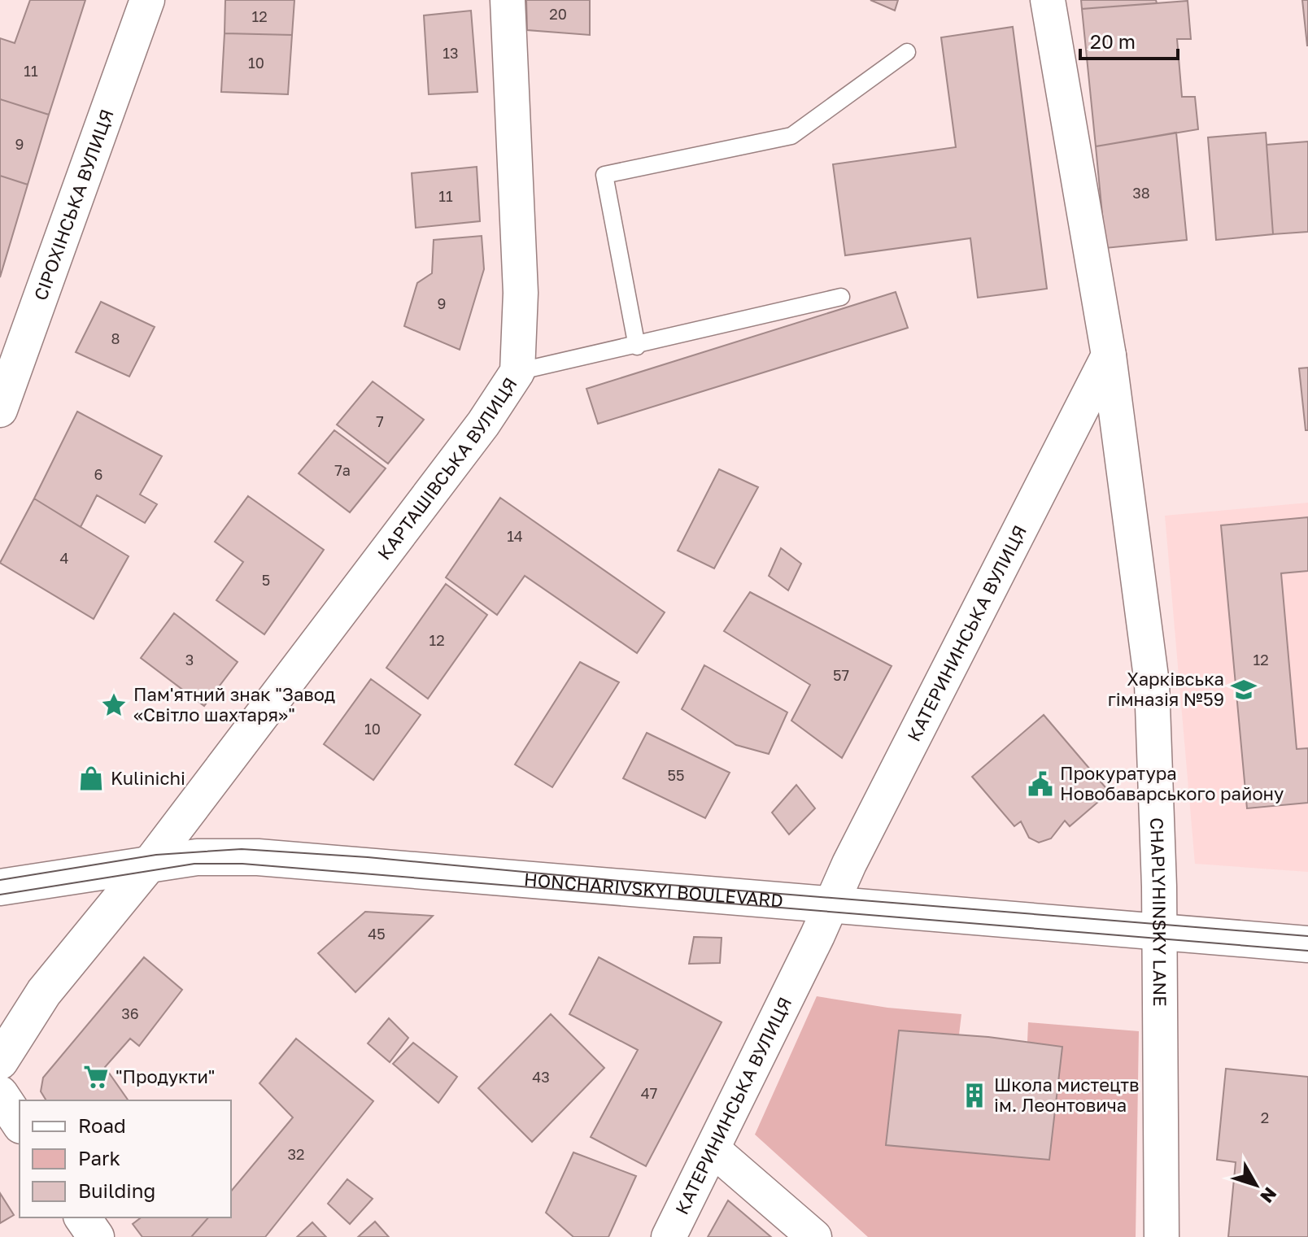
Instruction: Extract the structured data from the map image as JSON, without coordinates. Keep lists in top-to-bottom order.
{
  "streets": {
    "main road": ["HONCHARIVSKYI BOULEVARD"],
    "street": [
      "СІРОХІНСЬКА ВУЛИЦЯ",
      "КАРТАШІВСЬКА ВУЛИЦЯ",
      "КАТЕРИНИНСЬКА ВУЛИЦЯ",
      "CHAPLYHINSKY LANE"
    ]
  },
  "crossings": [
    ["КАРТАШІВСЬКА ВУЛИЦЯ", "HONCHARIVSKYI BOULEVARD"],
    ["КАТЕРИНИНСЬКА ВУЛИЦЯ", "HONCHARIVSKYI BOULEVARD"],
    ["КАТЕРИНИНСЬКА ВУЛИЦЯ", "CHAPLYHINSKY LANE"],
    ["HONCHARIVSKYI BOULEVARD", "CHAPLYHINSKY LANE"]
  ],
  "places": {
    "school or university": ["Харківська гімназія №59"],
    "place": ["Пам'ятний знак \"Завод «Світло шахтаря»\""],
    "shop": ["Kulinichi"],
    "public building": ["Прокуратура Новобаварського району"],
    "supermarket": ["\"Продукти\""],
    "building": ["Школа мистецтв ім. Леонтовича"]
  },
  "house_numbers": [
    "20",
    "12",
    "13",
    "10",
    "11",
    "9",
    "38",
    "11",
    "9",
    "8",
    "7",
    "7а",
    "6",
    "14",
    "4",
    "5",
    "12",
    "3",
    "12",
    "57",
    "10",
    "55",
    "45",
    "36",
    "43",
    "47",
    "2",
    "32"
  ],
  "legend": ["Road", "Park", "Building"],
  "scale_bar": "20 m",
  "north": "bottom right"
}
